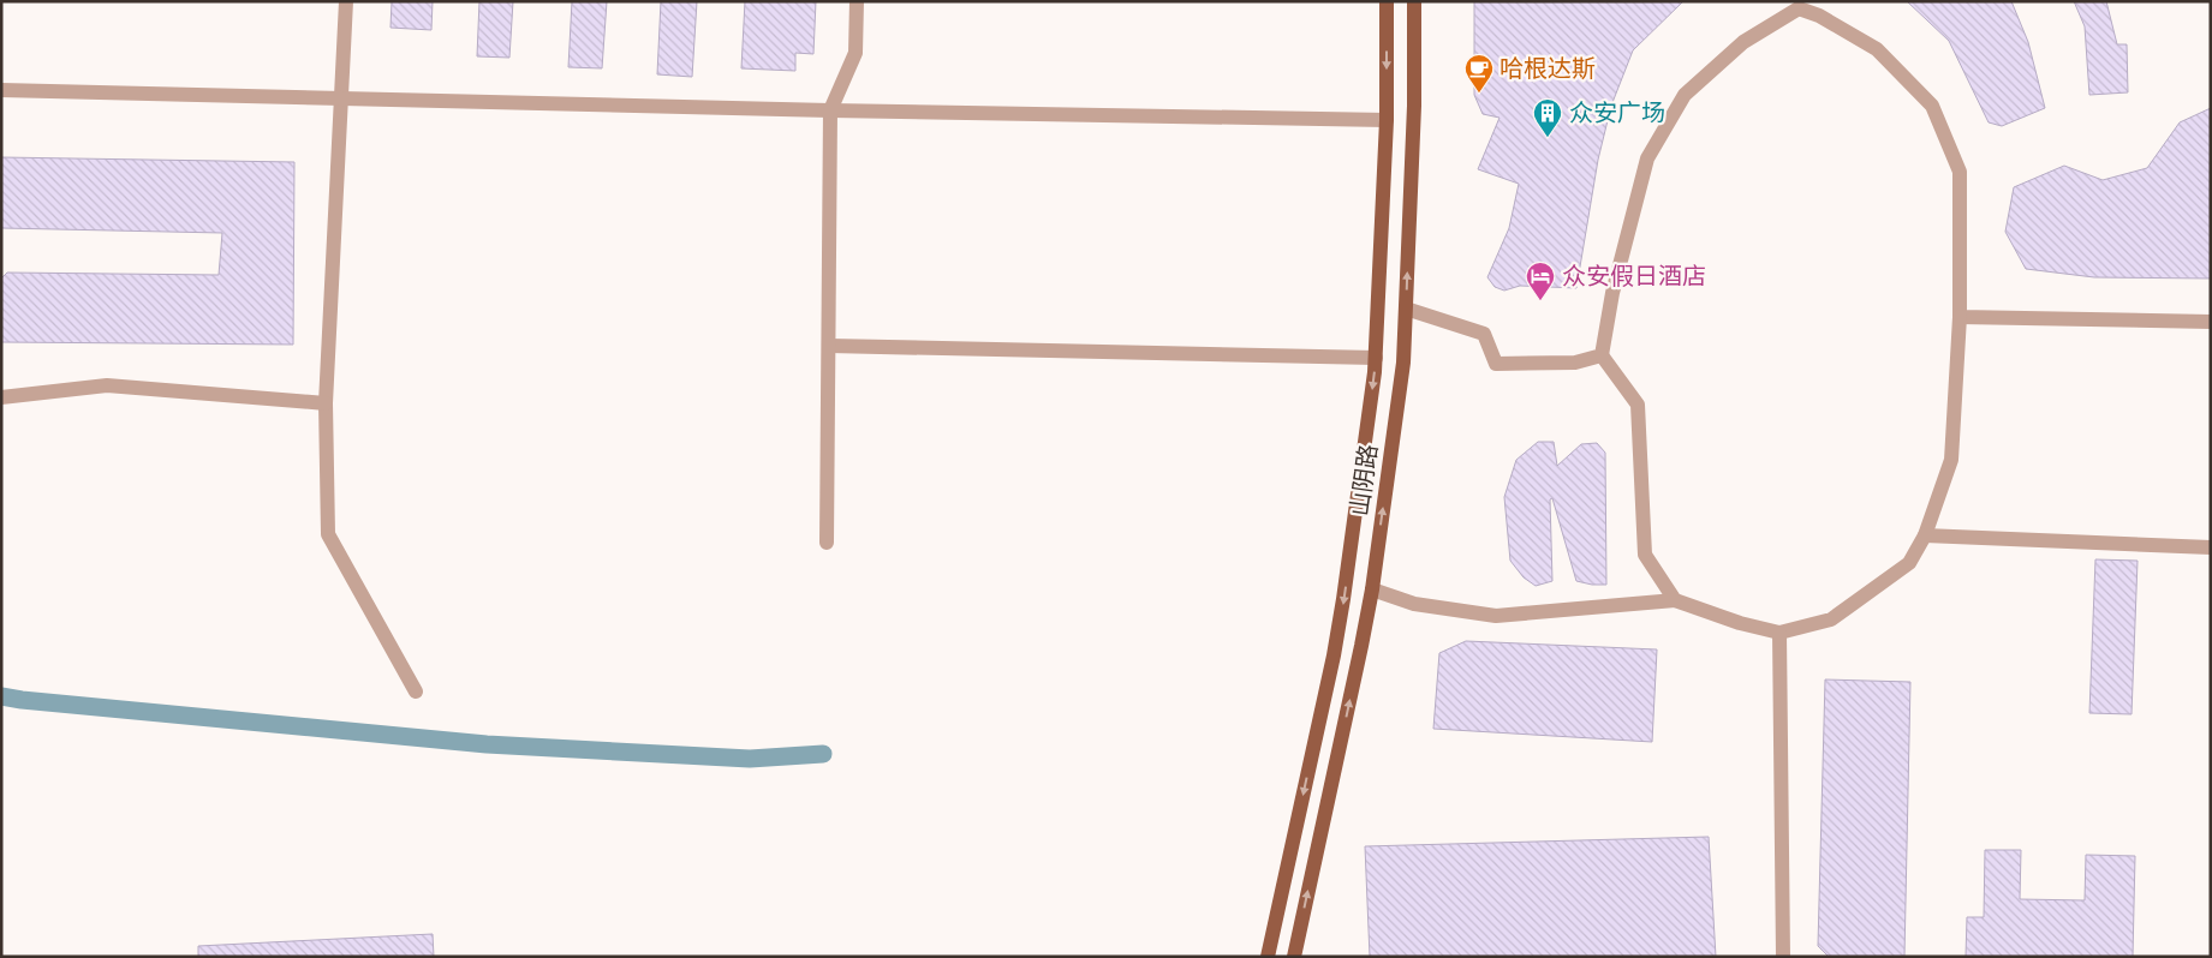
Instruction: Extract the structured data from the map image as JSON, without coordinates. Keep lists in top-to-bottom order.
{
  "streets": {
    "main road": ["山阴路"]
  },
  "places": {
    "cafe": ["哈根达斯"],
    "building": ["众安广场"],
    "hotel": ["众安假日酒店"]
  }
}
